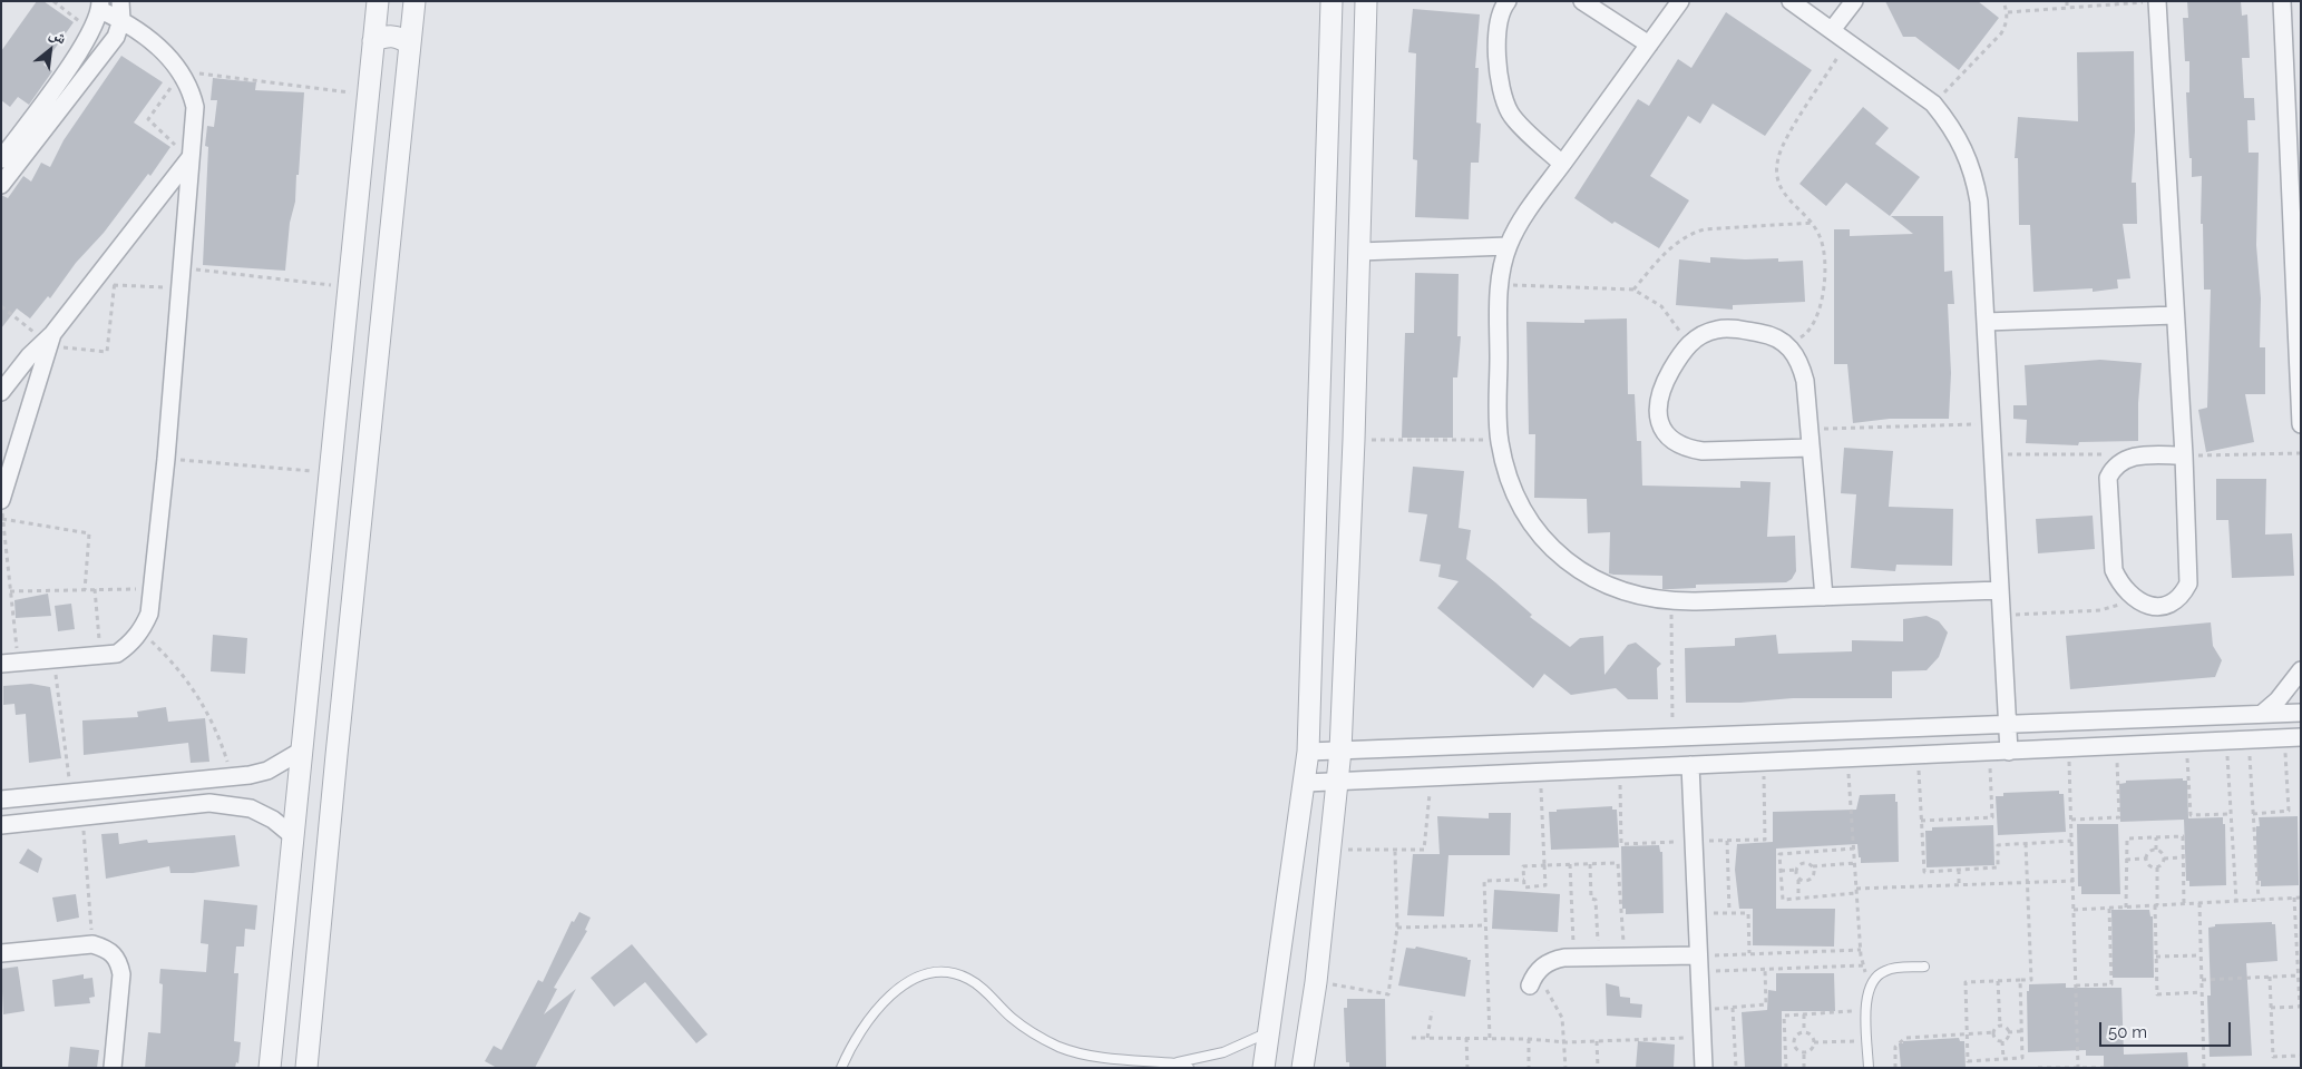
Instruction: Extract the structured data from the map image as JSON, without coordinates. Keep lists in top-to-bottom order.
{
  "scale_bar": "50 m",
  "north": "top right"
}
